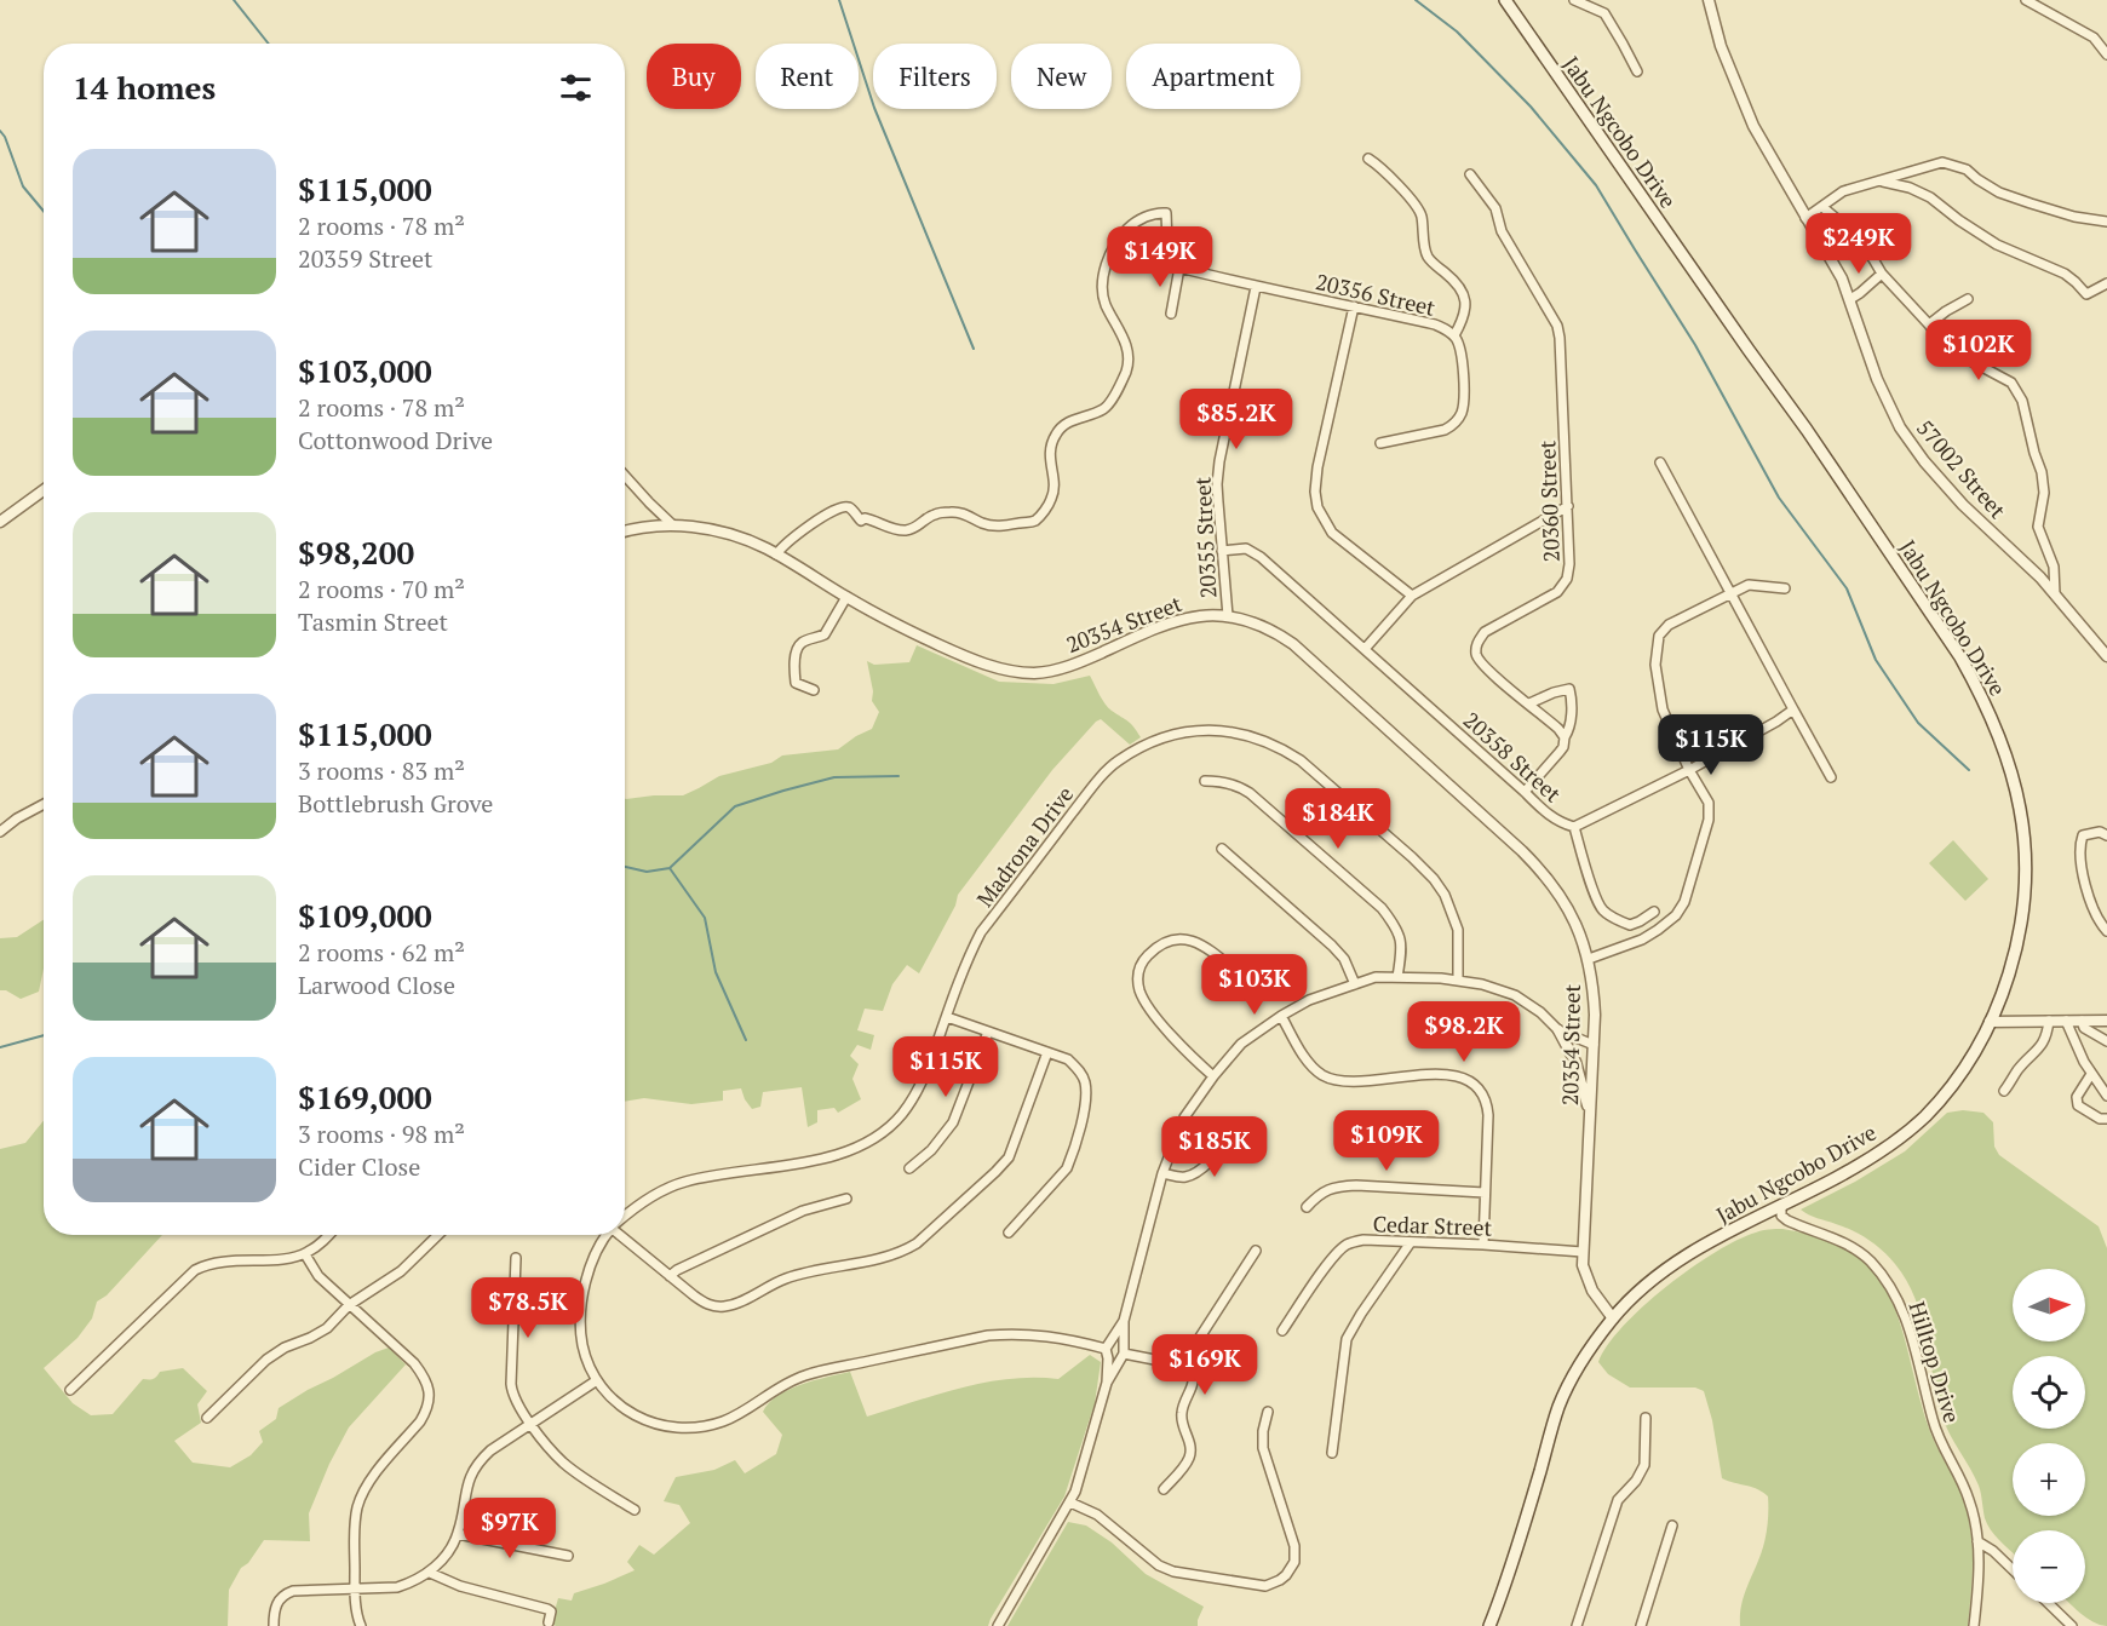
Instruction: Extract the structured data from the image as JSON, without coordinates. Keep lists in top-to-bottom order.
{
  "streets": {
    "main road": ["Jabu Ngcobo Drive"],
    "street": [
      "20356 Street",
      "57002 Street",
      "20360 Street",
      "20355 Street",
      "20354 Street",
      "20358 Street",
      "Madrona Drive",
      "Cedar Street",
      "Hilltop Drive"
    ]
  },
  "crossings": [
    ["Jabu Ngcobo Drive", "Hilltop Drive"],
    ["20356 Street", "20355 Street"],
    ["20355 Street", "20354 Street"],
    ["20355 Street", "20358 Street"]
  ],
  "north": "right",
  "page": {
    "chip": [
      "Buy",
      "Rent",
      "Filters",
      "New",
      "Apartment"
    ],
    "heading": "14 homes",
    "list": [
      {
        "name": "$115,000",
        "note": "2 rooms · 78 m² · 20359 Street"
      },
      {
        "name": "$103,000",
        "note": "2 rooms · 78 m² · Cottonwood Drive"
      },
      {
        "name": "$98,200",
        "note": "2 rooms · 70 m² · Tasmin Street"
      },
      {
        "name": "$115,000",
        "note": "3 rooms · 83 m² · Bottlebrush Grove"
      },
      {
        "name": "$109,000",
        "note": "2 rooms · 62 m² · Larwood Close"
      },
      {
        "name": "$169,000",
        "note": "3 rooms · 98 m² · Cider Close"
      }
    ],
    "price": [
      "$249K",
      "$149K",
      "$102K",
      "$85.2K",
      "$115K",
      "$184K",
      "$103K",
      "$98.2K",
      "$115K",
      "$109K",
      "$185K",
      "$78.5K",
      "$169K",
      "$97K"
    ],
    "map_buttons": ["+", "−"]
  }
}
